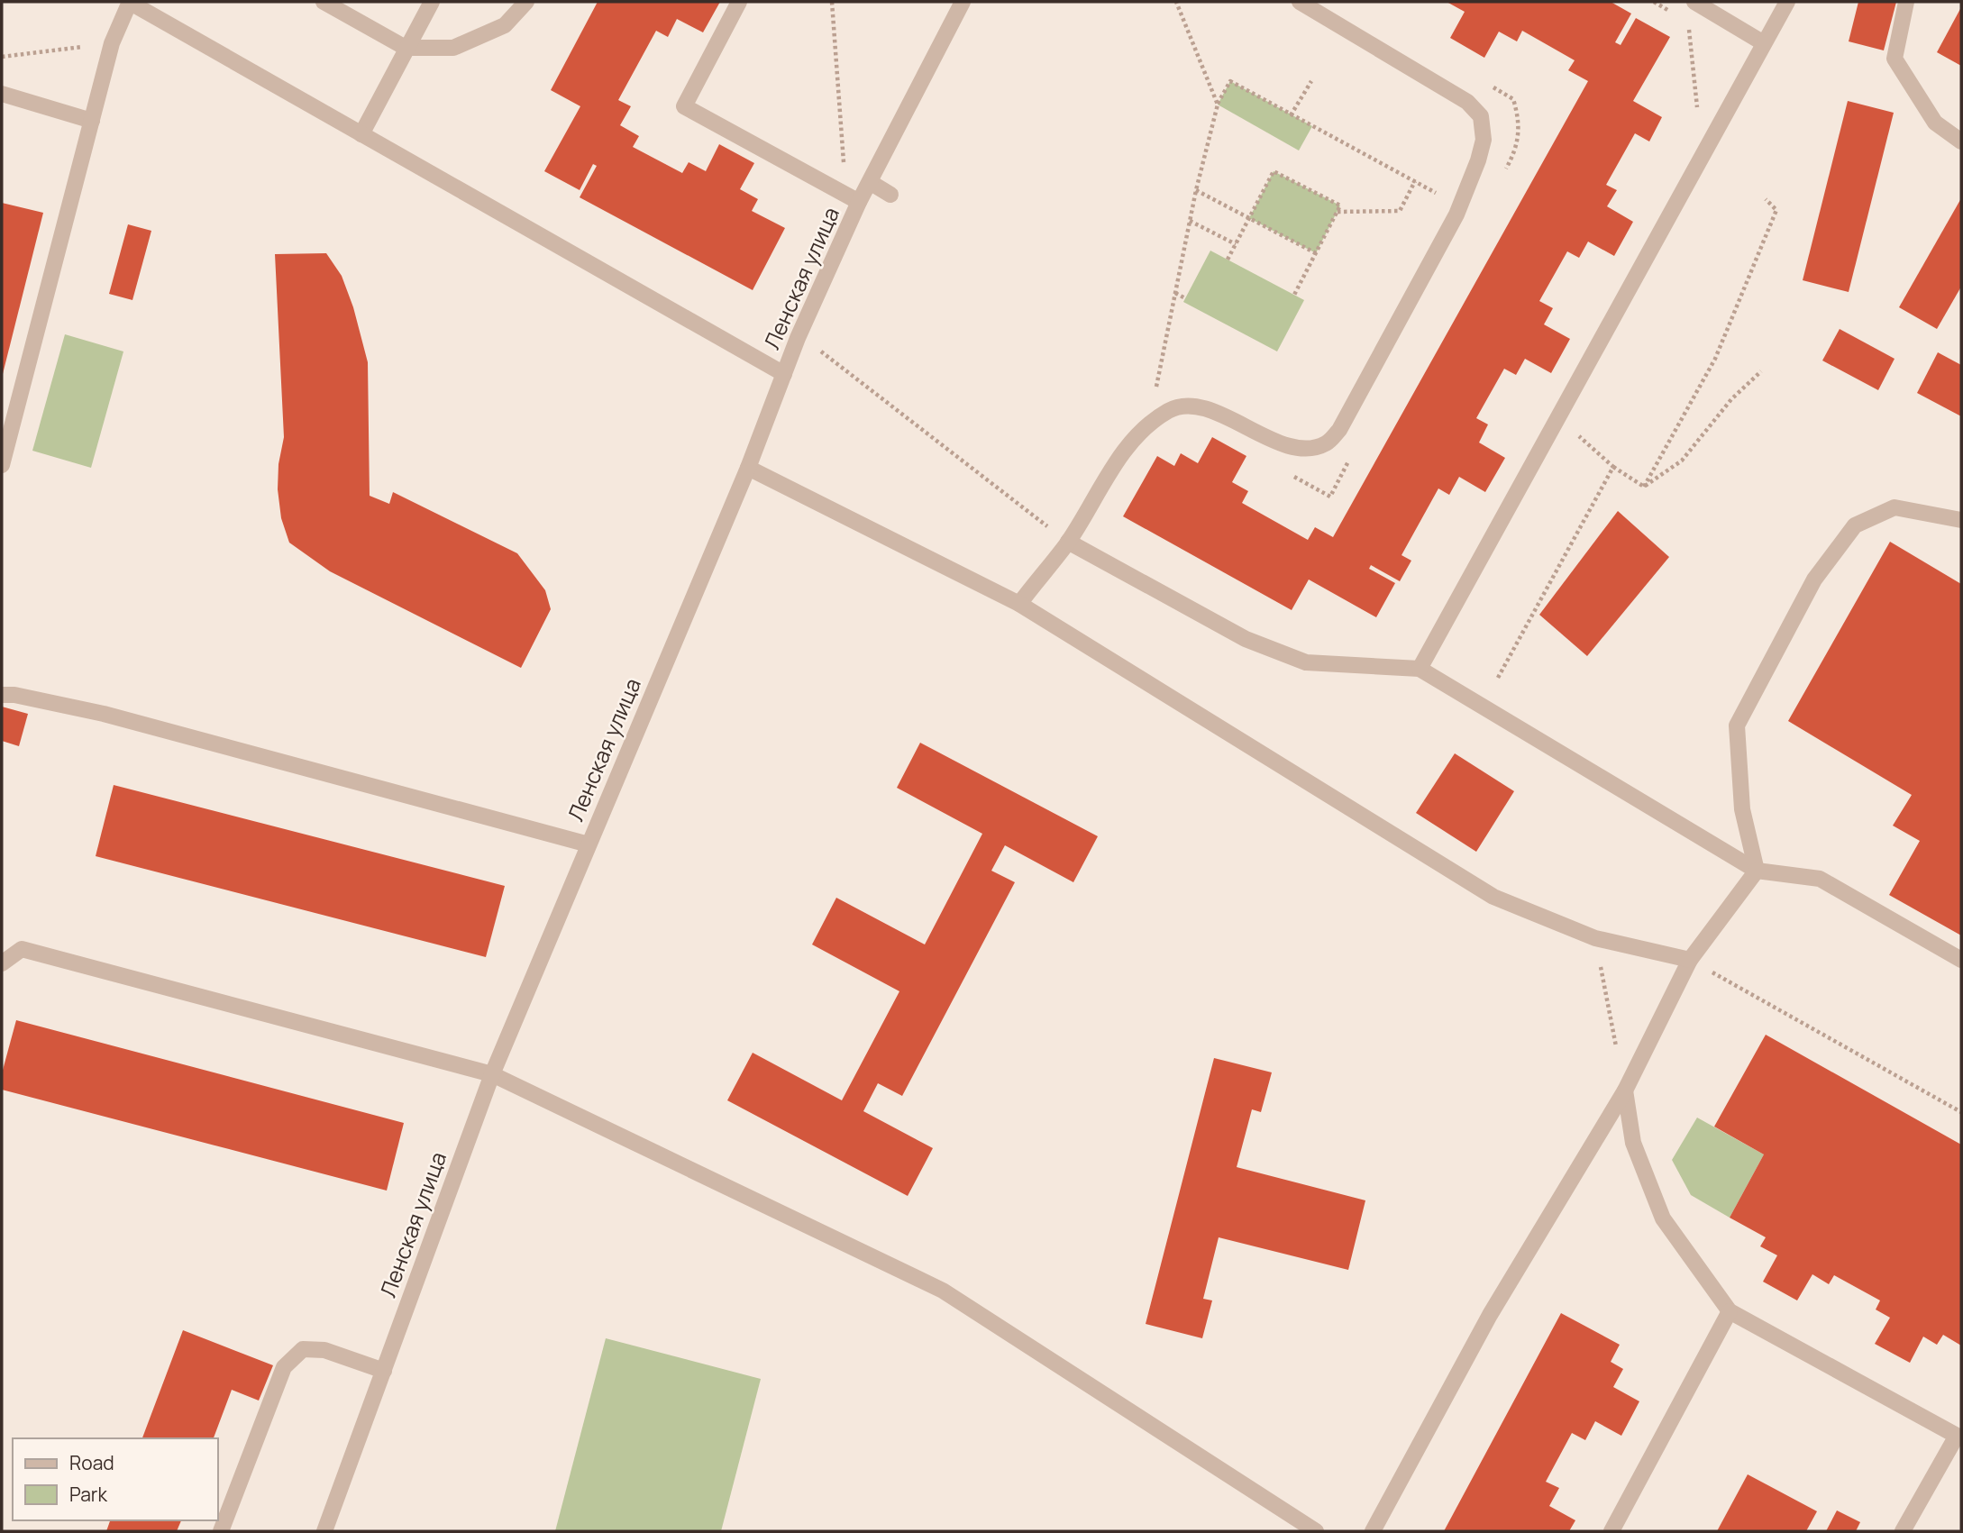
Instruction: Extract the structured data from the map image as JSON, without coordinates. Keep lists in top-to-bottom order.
{
  "streets": {
    "street": ["Ленская улица"]
  },
  "legend": ["Road", "Park"]
}
